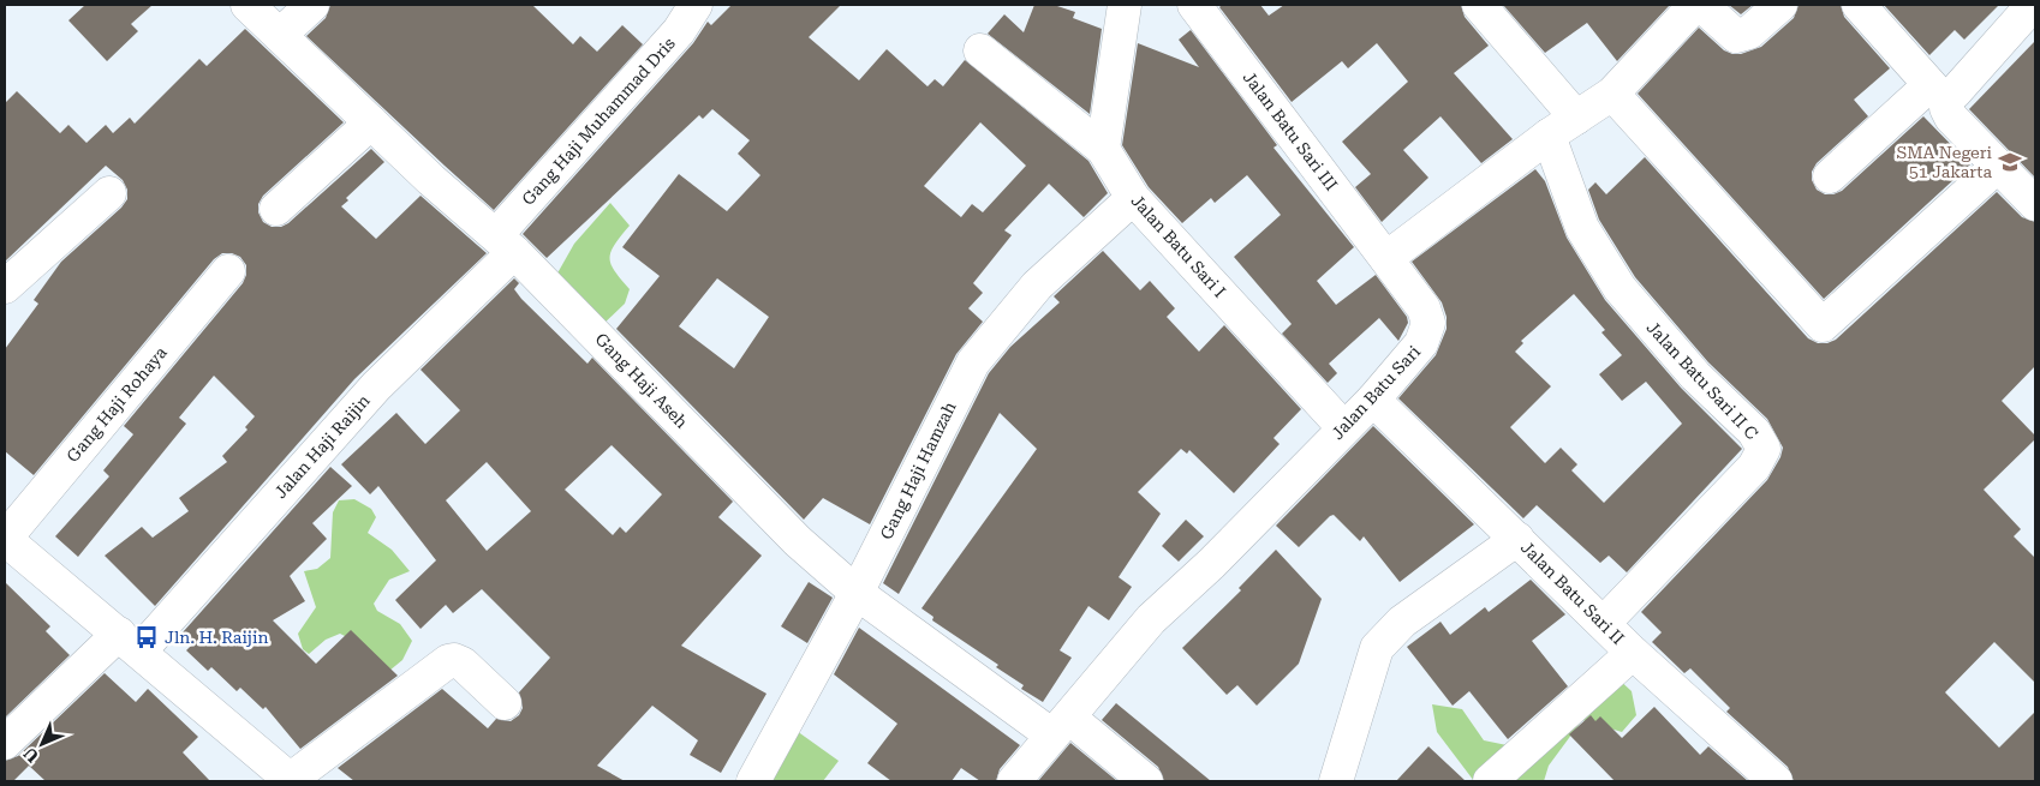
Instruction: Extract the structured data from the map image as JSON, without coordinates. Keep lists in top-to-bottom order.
{
  "streets": {
    "street": [
      "Gang Haji Muhammad Dris",
      "Jalan Batu Sari III",
      "Jalan Batu Sari I",
      "Gang Haji Aseh",
      "Jalan Batu Sari II C",
      "Jalan Batu Sari",
      "Gang Haji Rohaya",
      "Jalan Haji Raijin",
      "Gang Haji Hamzah",
      "Jalan Batu Sari II"
    ]
  },
  "crossings": [
    ["Gang Haji Muhammad Dris", "Gang Haji Aseh"],
    ["Gang Haji Muhammad Dris", "Jalan Haji Raijin"],
    ["Jalan Batu Sari III", "Jalan Batu Sari"],
    ["Jalan Batu Sari I", "Jalan Batu Sari"],
    ["Jalan Batu Sari I", "Gang Haji Hamzah"],
    ["Gang Haji Aseh", "Jalan Batu Sari"],
    ["Gang Haji Aseh", "Jalan Haji Raijin"],
    ["Gang Haji Aseh", "Gang Haji Hamzah"],
    ["Jalan Batu Sari II C", "Jalan Batu Sari II"],
    ["Jalan Batu Sari", "Jalan Batu Sari II"]
  ],
  "places": {
    "school or university": ["SMA Negeri 51 Jakarta"],
    "bus stop": ["Jln. H. Raijin"]
  },
  "north": "bottom left"
}
